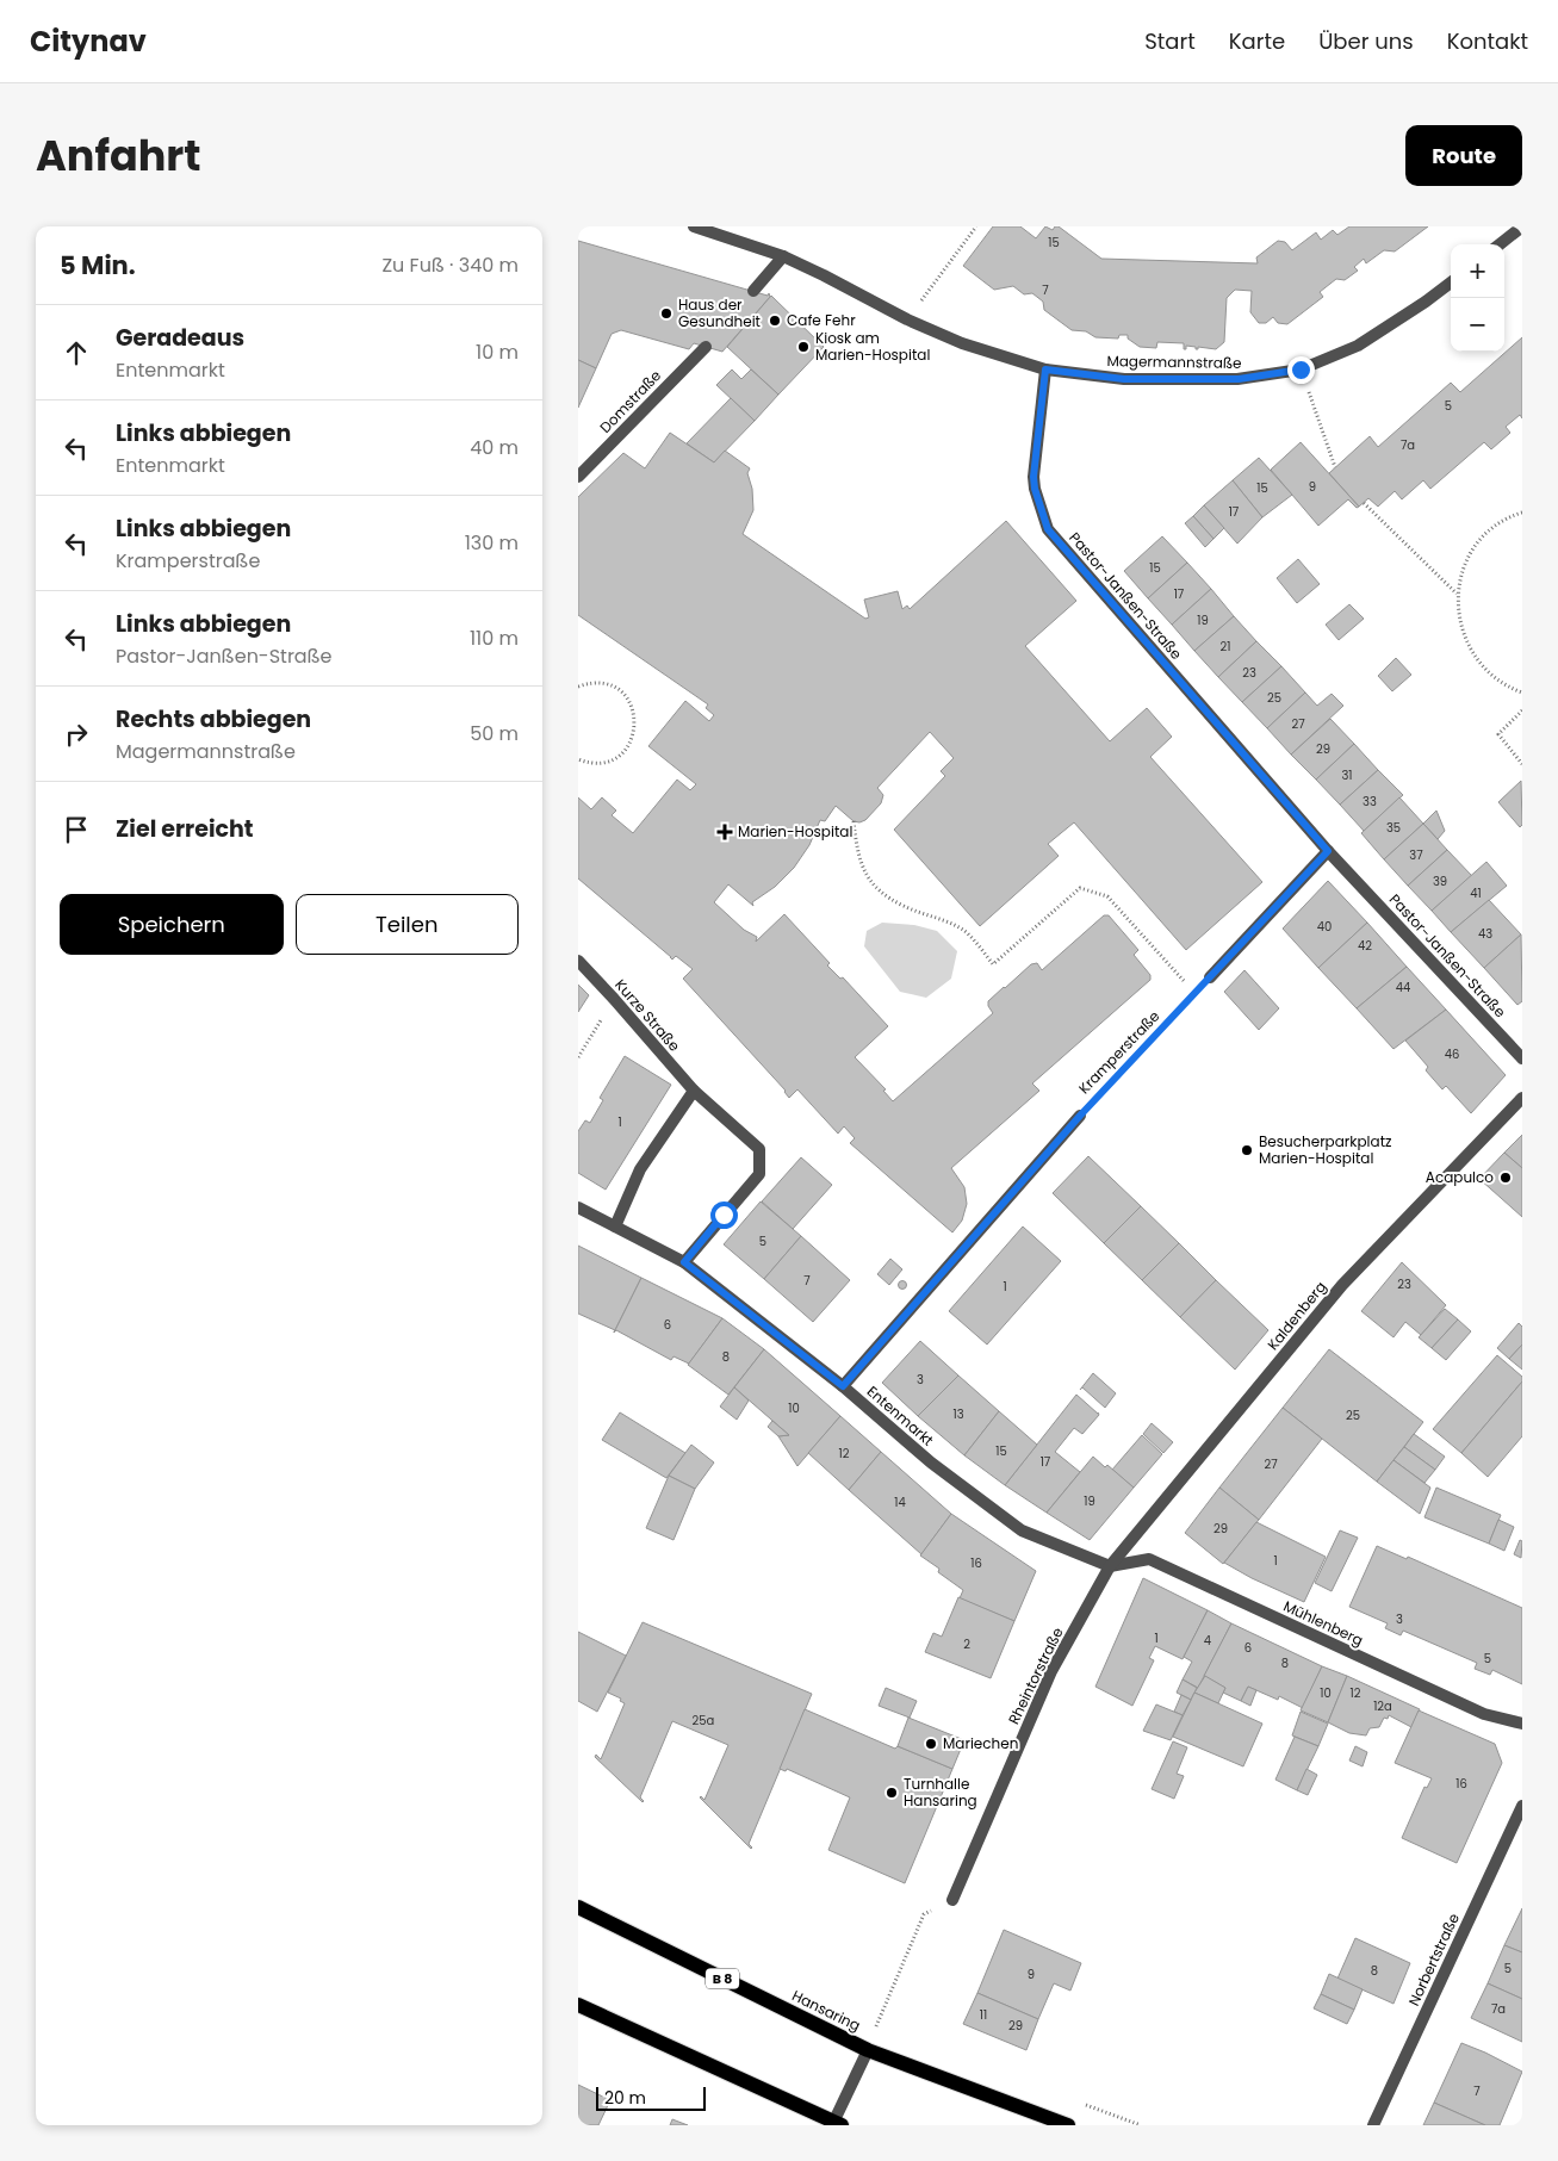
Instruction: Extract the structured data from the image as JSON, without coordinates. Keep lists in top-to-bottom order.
{
  "streets": {
    "main road": ["B 8", "Hansaring"],
    "street": [
      "Magermannstraße",
      "Domstraße",
      "Pastor-Janßen-Straße",
      "Kurze Straße",
      "Kramperstraße",
      "Kaldenberg",
      "Entenmarkt",
      "Mühlenberg",
      "Rheintorstraße",
      "Norbertstraße"
    ]
  },
  "crossings": [
    ["Magermannstraße", "Pastor-Janßen-Straße"],
    ["Kramperstraße", "Entenmarkt"],
    ["Kaldenberg", "Entenmarkt"],
    ["Kaldenberg", "Mühlenberg"],
    ["Kaldenberg", "Rheintorstraße"],
    ["Entenmarkt", "Mühlenberg"],
    ["Entenmarkt", "Rheintorstraße"],
    ["Mühlenberg", "Rheintorstraße"]
  ],
  "places": {
    "other": [
      "Haus der Gesundheit",
      "Cafe Fehr",
      "Kiosk am Marien-Hospital",
      "Besucherparkplatz Marien-Hospital",
      "Acapulco",
      "Mariechen",
      "Turnhalle Hansaring"
    ],
    "health": ["Marien-Hospital"]
  },
  "house_numbers": [
    "15",
    "7",
    "5",
    "7a",
    "9",
    "15",
    "17",
    "15",
    "17",
    "19",
    "21",
    "23",
    "25",
    "27",
    "29",
    "31",
    "33",
    "35",
    "37",
    "39",
    "41",
    "40",
    "43",
    "42",
    "44",
    "46",
    "1",
    "5",
    "7",
    "23",
    "1",
    "6",
    "8",
    "3",
    "10",
    "13",
    "25",
    "15",
    "12",
    "17",
    "27",
    "19",
    "14",
    "29",
    "1",
    "16",
    "3",
    "1",
    "4",
    "2",
    "6",
    "5",
    "8",
    "10",
    "12",
    "12a",
    "25a",
    "16",
    "5",
    "8",
    "9",
    "7a",
    "11",
    "29",
    "7"
  ],
  "scale_bar": "20 m",
  "page": {
    "header": "Citynav",
    "nav": [
      "Start",
      "Karte",
      "Über uns",
      "Kontakt"
    ],
    "title": "Anfahrt",
    "buttons": [
      "Route",
      ["Speichern", "Teilen"]
    ],
    "heading": ["5 Min.", "Zu Fuß · 340 m"],
    "map_buttons": ["+", "−"],
    "list": [
      ["Geradeaus", "Entenmarkt", "10 m"],
      ["Links abbiegen", "Entenmarkt", "40 m"],
      ["Links abbiegen", "Kramperstraße", "130 m"],
      ["Links abbiegen", "Pastor-Janßen-Straße", "110 m"],
      ["Rechts abbiegen", "Magermannstraße", "50 m"],
      "Ziel erreicht"
    ],
    "scale": "20 m"
  }
}
